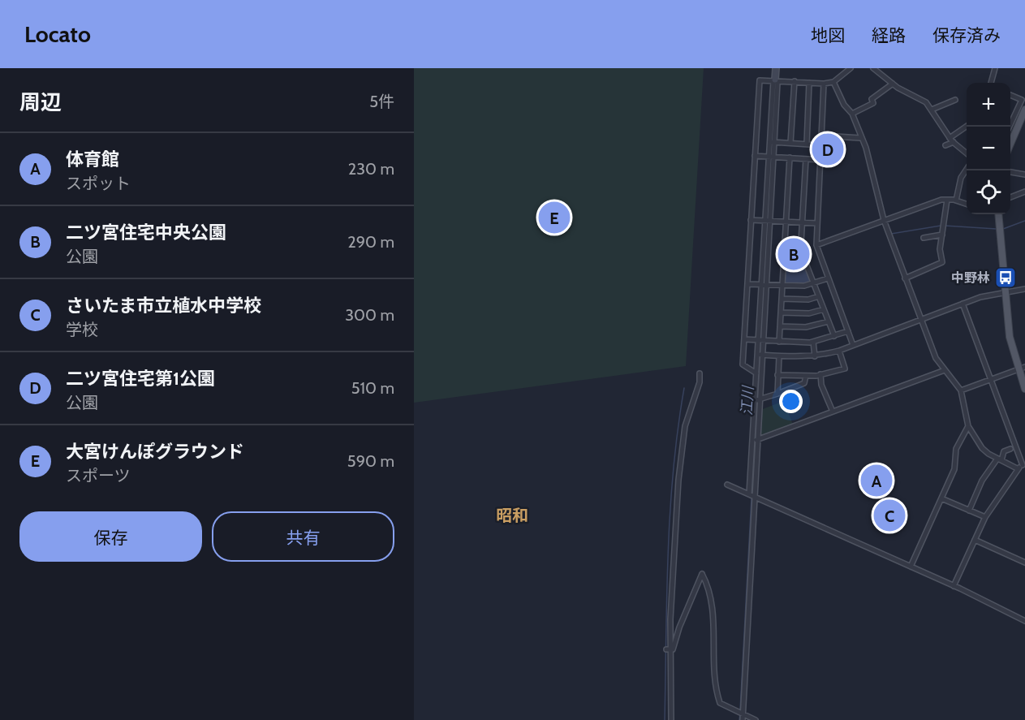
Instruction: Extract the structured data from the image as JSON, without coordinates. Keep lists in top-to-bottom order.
{
  "districts": ["昭和"],
  "water": ["江川"],
  "places": {
    "bus stop": ["中野林"]
  },
  "page": {
    "header": "Locato",
    "nav": ["地図", "経路", "保存済み"],
    "heading": ["周辺", "5件"],
    "map_buttons": ["+", "−"],
    "list": [
      {
        "mark": "A",
        "name": "体育館",
        "note": "スポット",
        "value": "230 m"
      },
      {
        "mark": "B",
        "name": "二ツ宮住宅中央公園",
        "note": "公園",
        "value": "290 m"
      },
      {
        "mark": "C",
        "name": "さいたま市立植水中学校",
        "note": "学校",
        "value": "300 m"
      },
      {
        "mark": "D",
        "name": "二ツ宮住宅第1公園",
        "note": "公園",
        "value": "510 m"
      },
      {
        "mark": "E",
        "name": "大宮けんぽグラウンド",
        "note": "スポーツ",
        "value": "590 m"
      }
    ],
    "pins": [
      "D",
      "E",
      "B",
      "A",
      "C"
    ],
    "buttons": ["保存", "共有"]
  }
}
